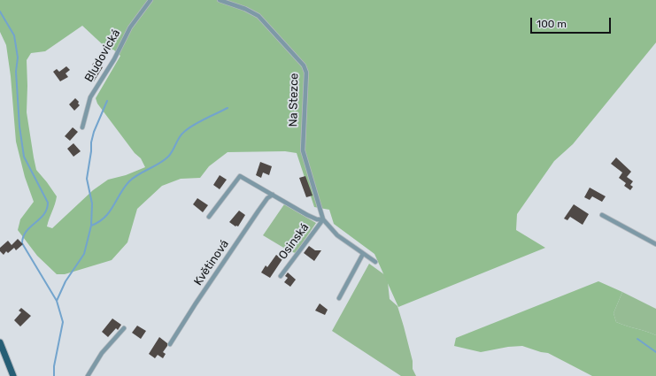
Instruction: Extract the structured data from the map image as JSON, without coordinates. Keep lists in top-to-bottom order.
{
  "streets": {
    "street": [
      "Bludovická",
      "Na Stezce",
      "Osinská",
      "Květinová"
    ]
  },
  "crossings": [
    ["Na Stezce", "Osinská"]
  ],
  "scale_bar": "100 m"
}
